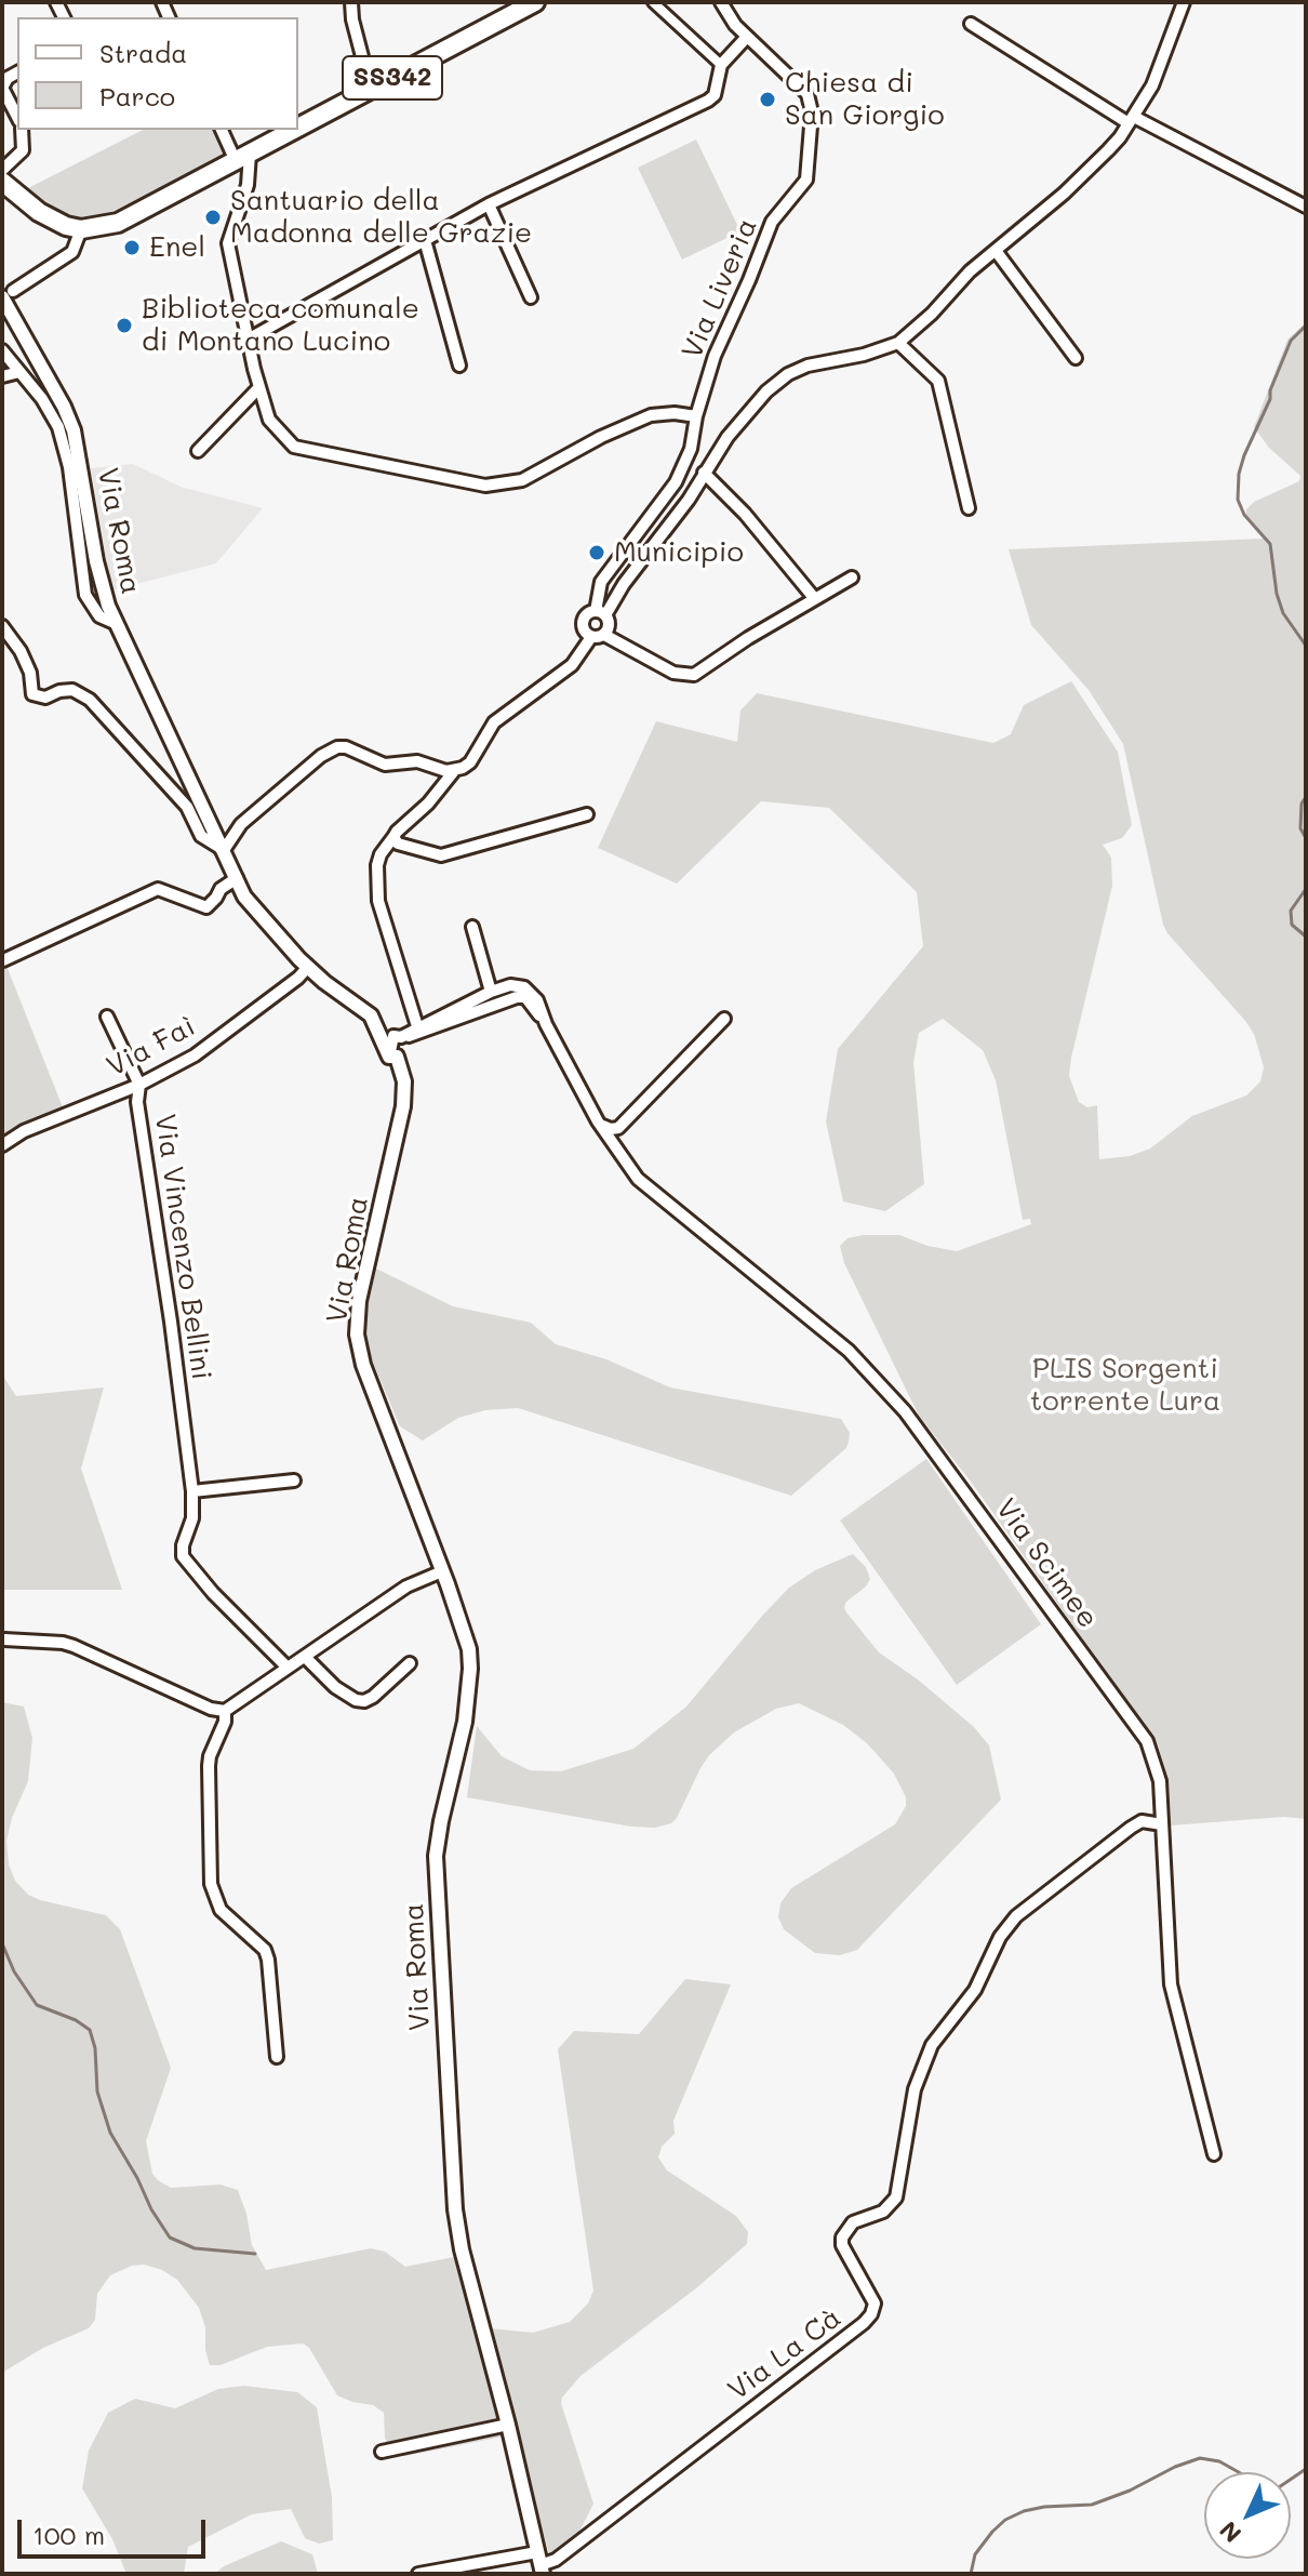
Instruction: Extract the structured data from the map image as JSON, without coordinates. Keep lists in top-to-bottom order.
{
  "streets": {
    "main road": ["SS342"],
    "street": [
      "Via Liveria",
      "Via Roma",
      "Via Faì",
      "Via Vincenzo Bellini",
      "Via Scimee",
      "Via La Cà"
    ]
  },
  "crossings": [
    ["Via Roma", "Via Faì"],
    ["Via Roma", "Via La Cà"],
    ["Via Faì", "Via Vincenzo Bellini"],
    ["Via Scimee", "Via La Cà"]
  ],
  "parks": ["PLIS Sorgenti torrente Lura"],
  "places": [
    "Chiesa di San Giorgio",
    "Santuario della Madonna delle Grazie",
    "Enel",
    "Biblioteca comunale di Montano Lucino",
    "Municipio"
  ],
  "legend": ["Strada", "Parco"],
  "scale_bar": "100 m",
  "north": "bottom left"
}
